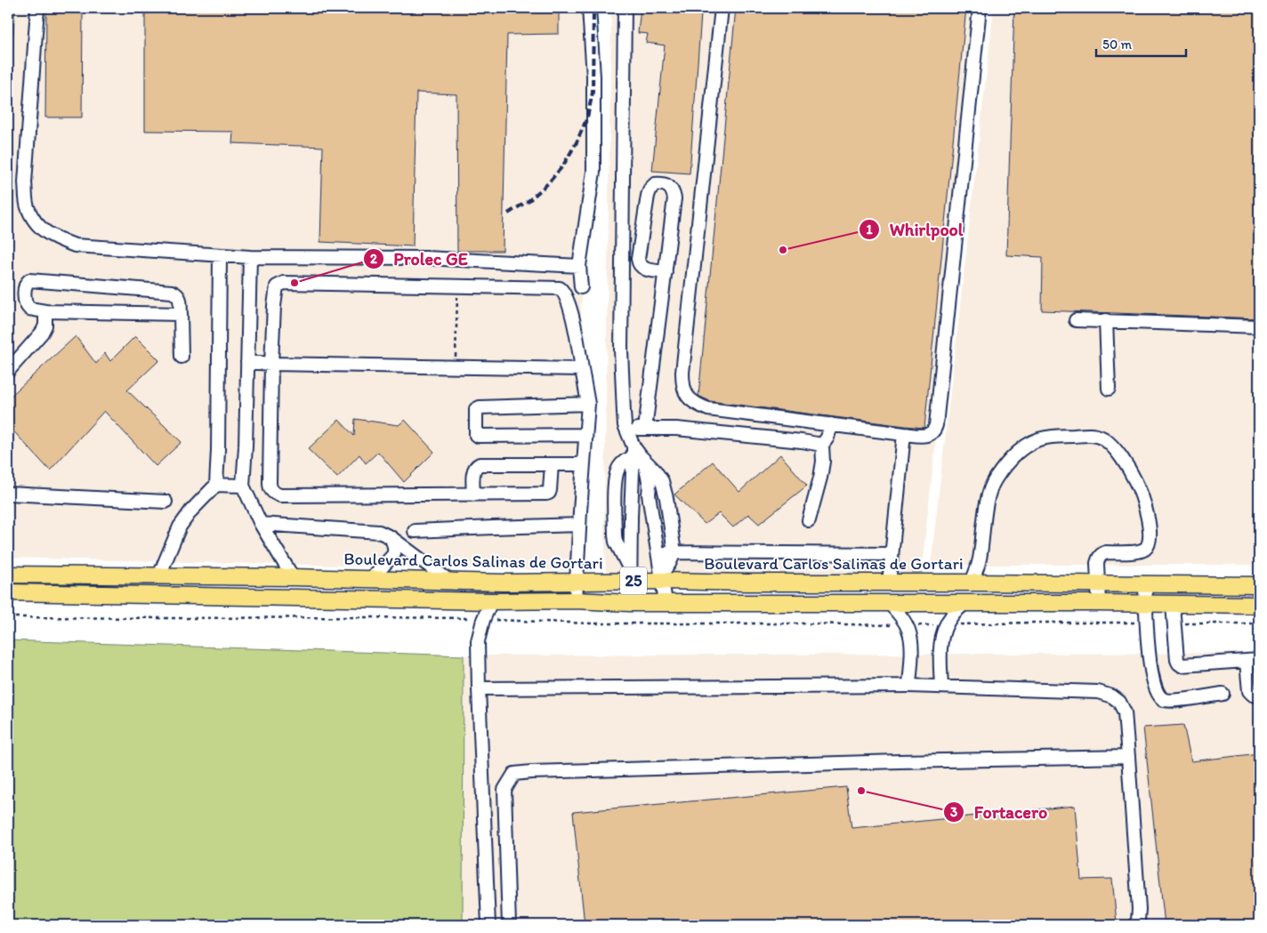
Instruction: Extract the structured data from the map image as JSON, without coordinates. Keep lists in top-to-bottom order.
{
  "streets": {
    "main road": ["Boulevard Carlos Salinas de Gortari", "25"]
  },
  "places": ["Whirlpool", "Prolec GE", "Fortacero"],
  "scale_bar": "50 m"
}
